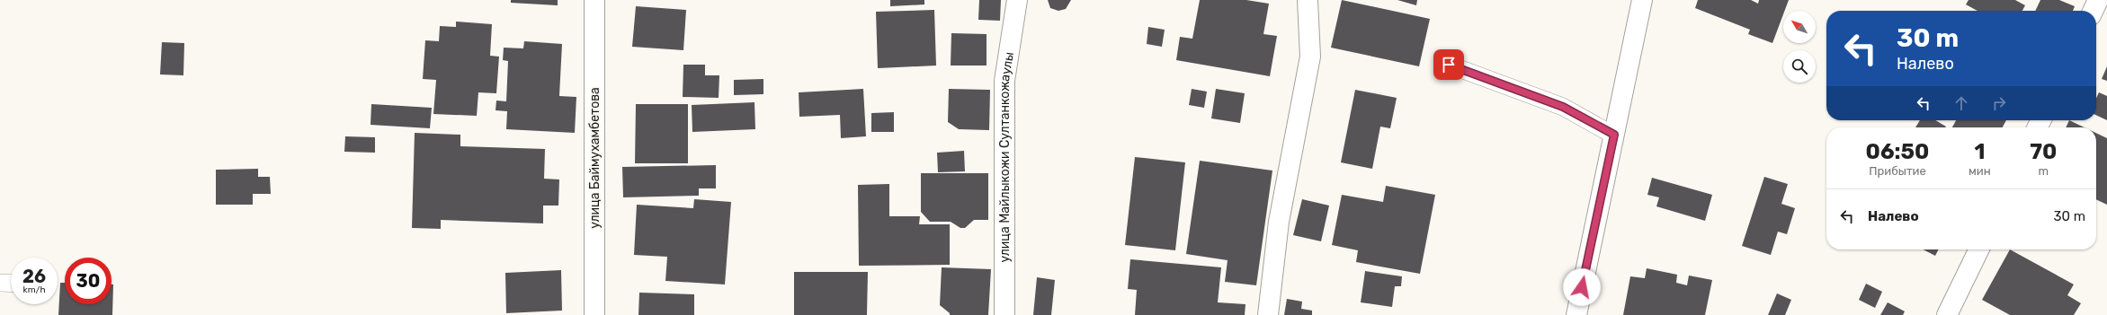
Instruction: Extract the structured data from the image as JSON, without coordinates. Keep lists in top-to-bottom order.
{
  "streets": {
    "street": ["улица Майлыкожи Султанкожаулы", "улица Баймухамбетова"]
  },
  "north": "top left",
  "page": {
    "turn": ["30 m", "Налево"],
    "eta": [
      "06:50",
      "Прибытие",
      "1",
      "мин",
      "70",
      "m"
    ],
    "list": [
      {
        "name": "Налево",
        "value": "30 m"
      }
    ],
    "speed": "26 km/h",
    "limit": "30"
  }
}
